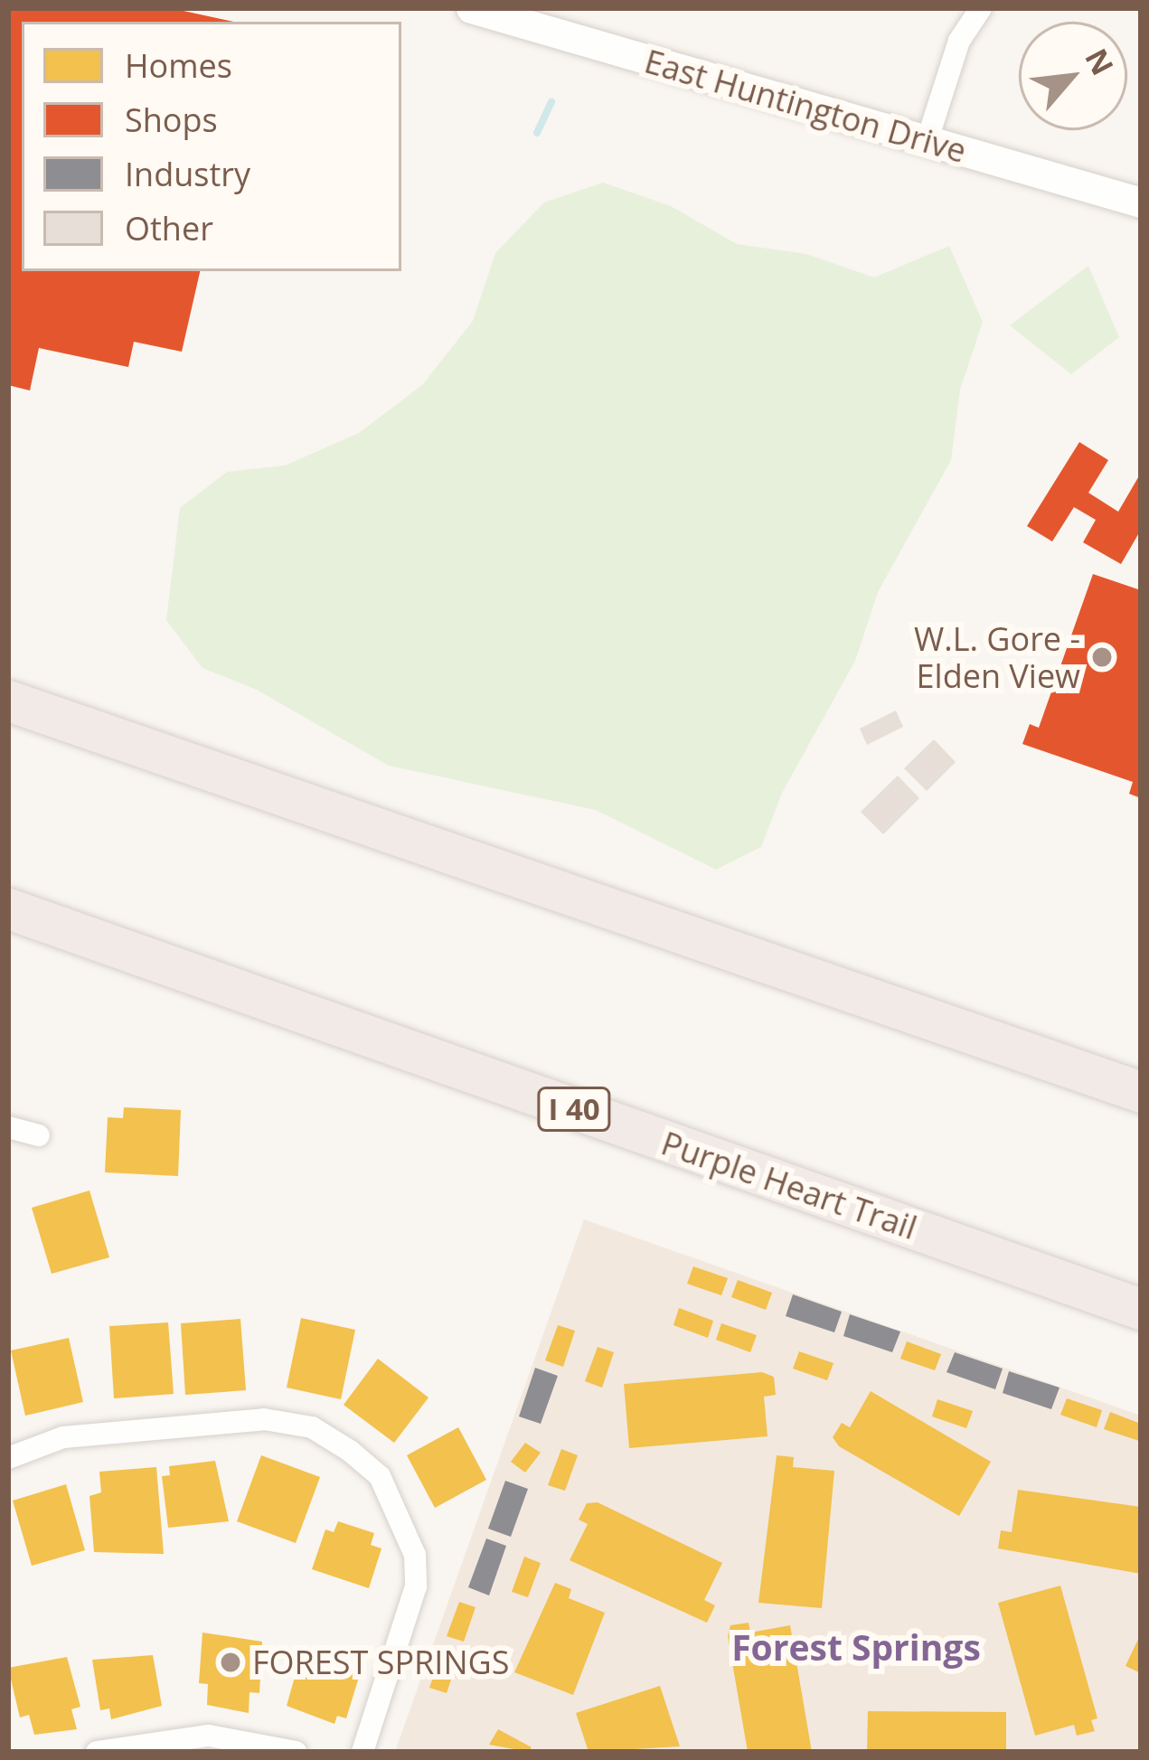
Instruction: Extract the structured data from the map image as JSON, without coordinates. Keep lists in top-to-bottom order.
{
  "streets": {
    "highway": ["I 40", "Purple Heart Trail"],
    "street": ["East Huntington Drive"]
  },
  "districts": ["Forest Springs"],
  "places": ["W.L. Gore - Elden View", "FOREST SPRINGS"],
  "legend": [
    "Homes",
    "Shops",
    "Industry",
    "Other"
  ],
  "north": "top right"
}
